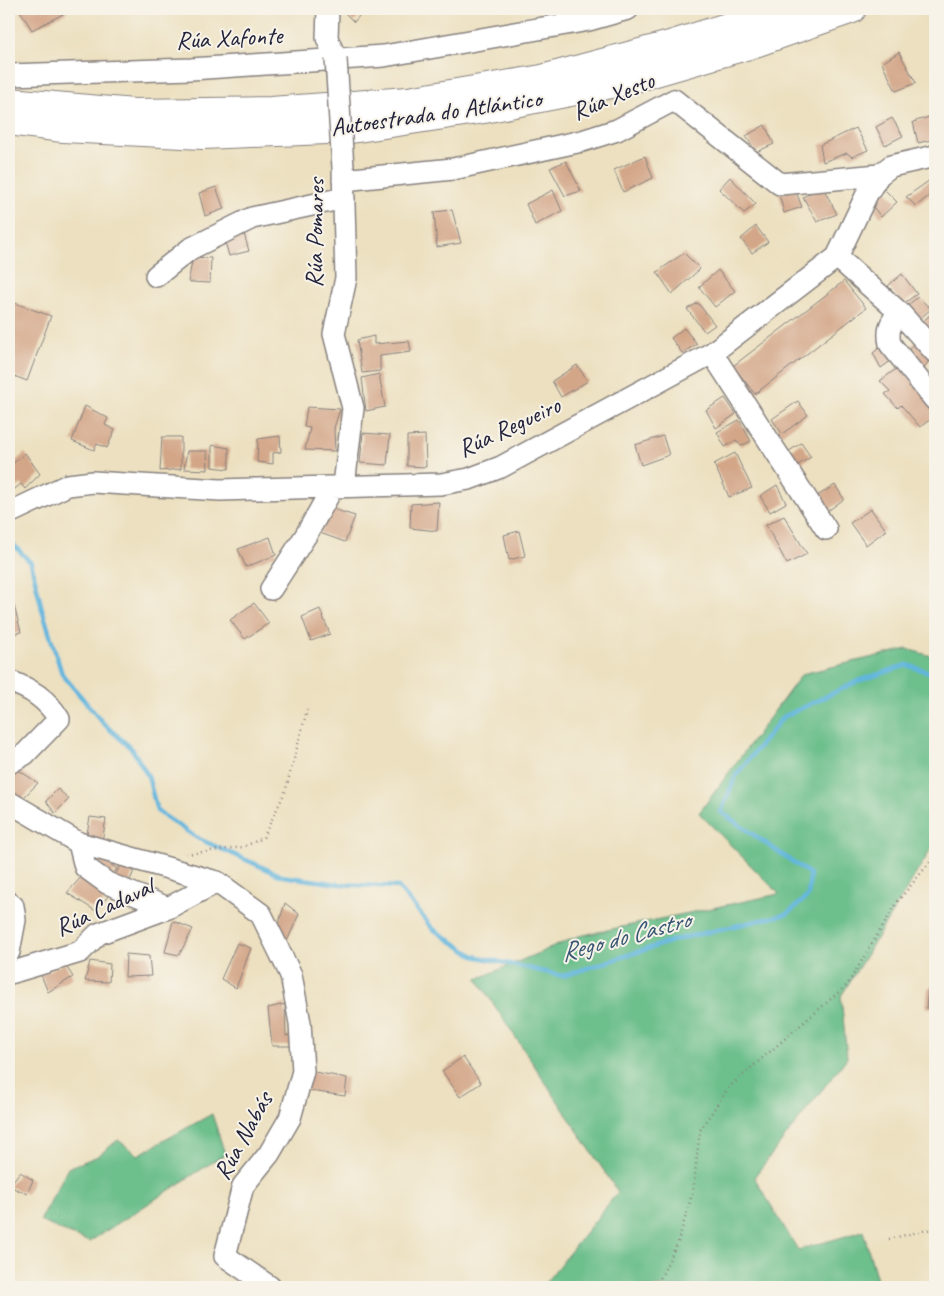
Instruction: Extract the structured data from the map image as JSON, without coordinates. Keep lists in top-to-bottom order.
{
  "streets": {
    "highway": ["Autoestrada do Atlántico"],
    "street": [
      "Rúa Xafonte",
      "Rúa Xesto",
      "Rúa Pomares",
      "Rúa Regueiro",
      "Rúa Cadaval",
      "Rúa Nabás"
    ]
  },
  "crossings": [
    ["Rúa Xafonte", "Rúa Pomares"],
    ["Rúa Xesto", "Rúa Pomares"],
    ["Rúa Xesto", "Rúa Regueiro"],
    ["Rúa Pomares", "Rúa Regueiro"],
    ["Rúa Cadaval", "Rúa Nabás"]
  ],
  "water": ["Rego do Castro"]
}
